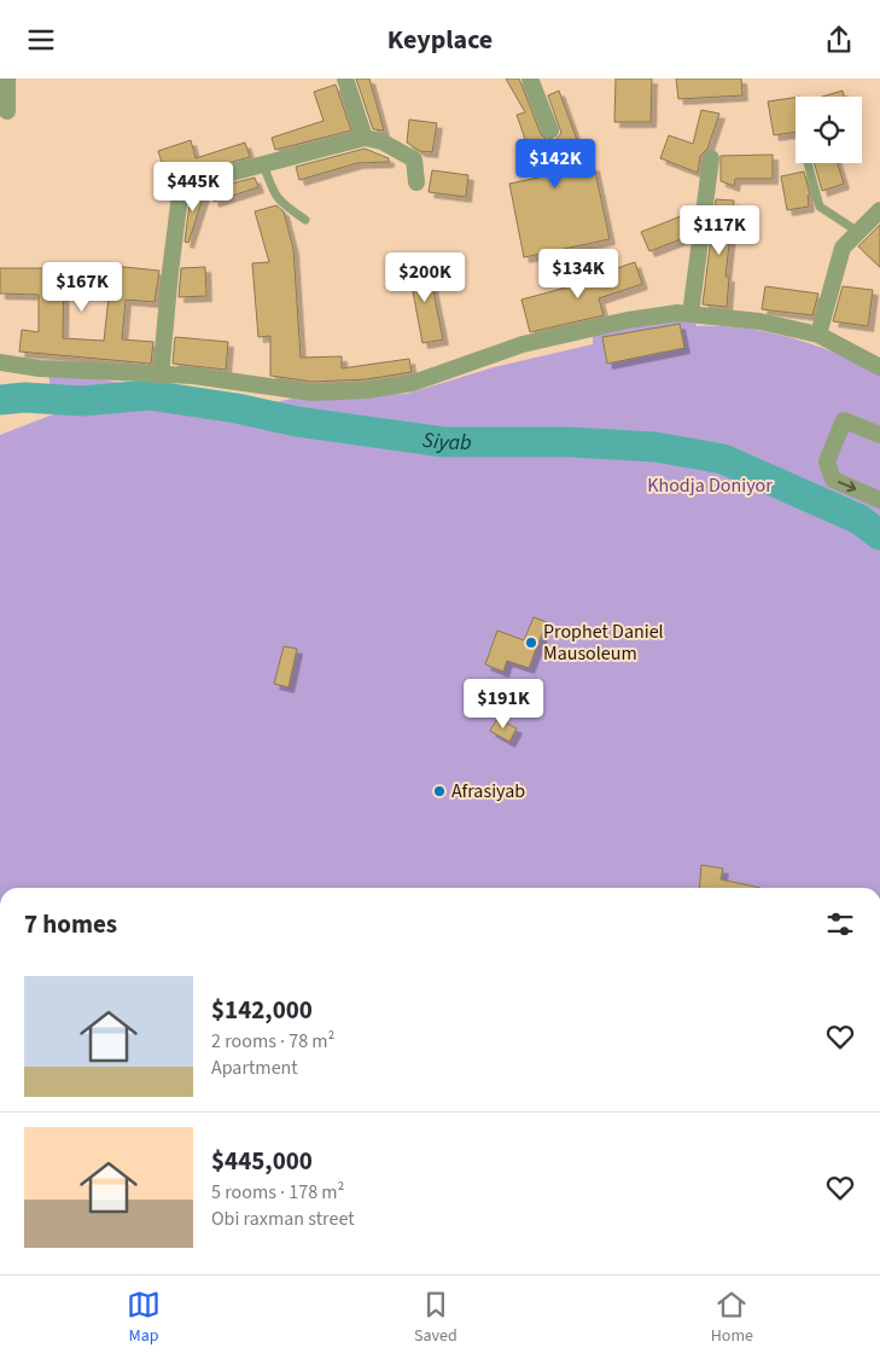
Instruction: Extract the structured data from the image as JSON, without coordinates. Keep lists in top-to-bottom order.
{
  "water": ["Siyab"],
  "parks": ["Khodja Doniyor"],
  "places": ["Prophet Daniel Mausoleum", "Afrasiyab"],
  "page": {
    "header": "Keyplace",
    "price": [
      "$142K",
      "$445K",
      "$117K",
      "$134K",
      "$200K",
      "$167K",
      "$191K"
    ],
    "heading": "7 homes",
    "list": [
      {
        "name": "$142,000",
        "note": "2 rooms · 78 m² · Apartment"
      },
      {
        "name": "$445,000",
        "note": "5 rooms · 178 m² · Obi raxman street"
      }
    ],
    "tabs": ["Map", "Saved", "Home"]
  }
}
